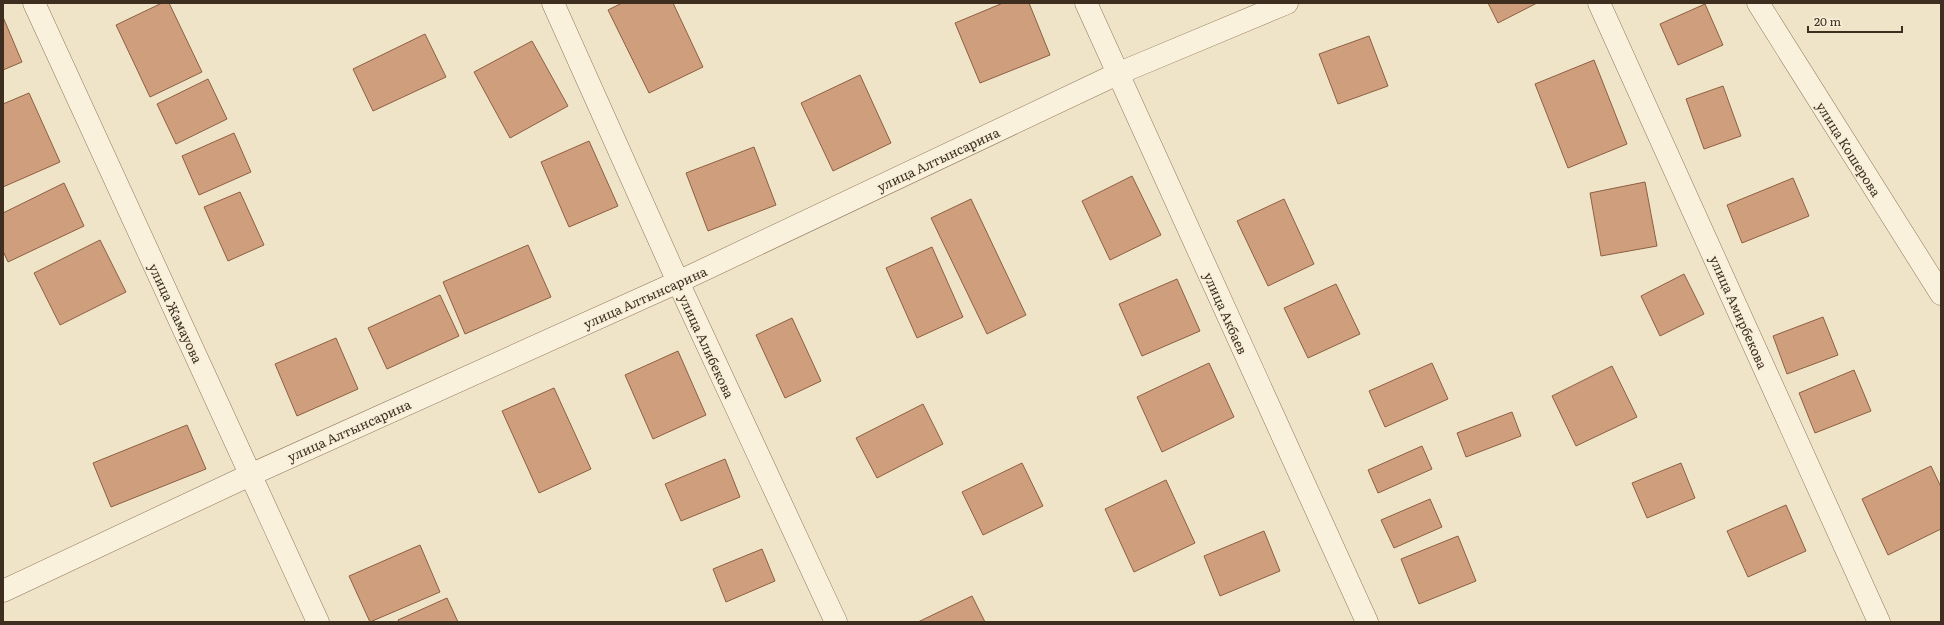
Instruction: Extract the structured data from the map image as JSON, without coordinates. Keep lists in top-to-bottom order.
{
  "streets": {
    "street": [
      "улица Кошерова",
      "улица Алтынсарина",
      "улица Амирбекова",
      "улица Жамауова",
      "улица Акбаев",
      "улица Алибекова"
    ]
  },
  "crossings": [
    ["улица Алтынсарина", "улица Жамауова"],
    ["улица Алтынсарина", "улица Акбаев"],
    ["улица Алтынсарина", "улица Алибекова"]
  ],
  "scale_bar": "20 m"
}
